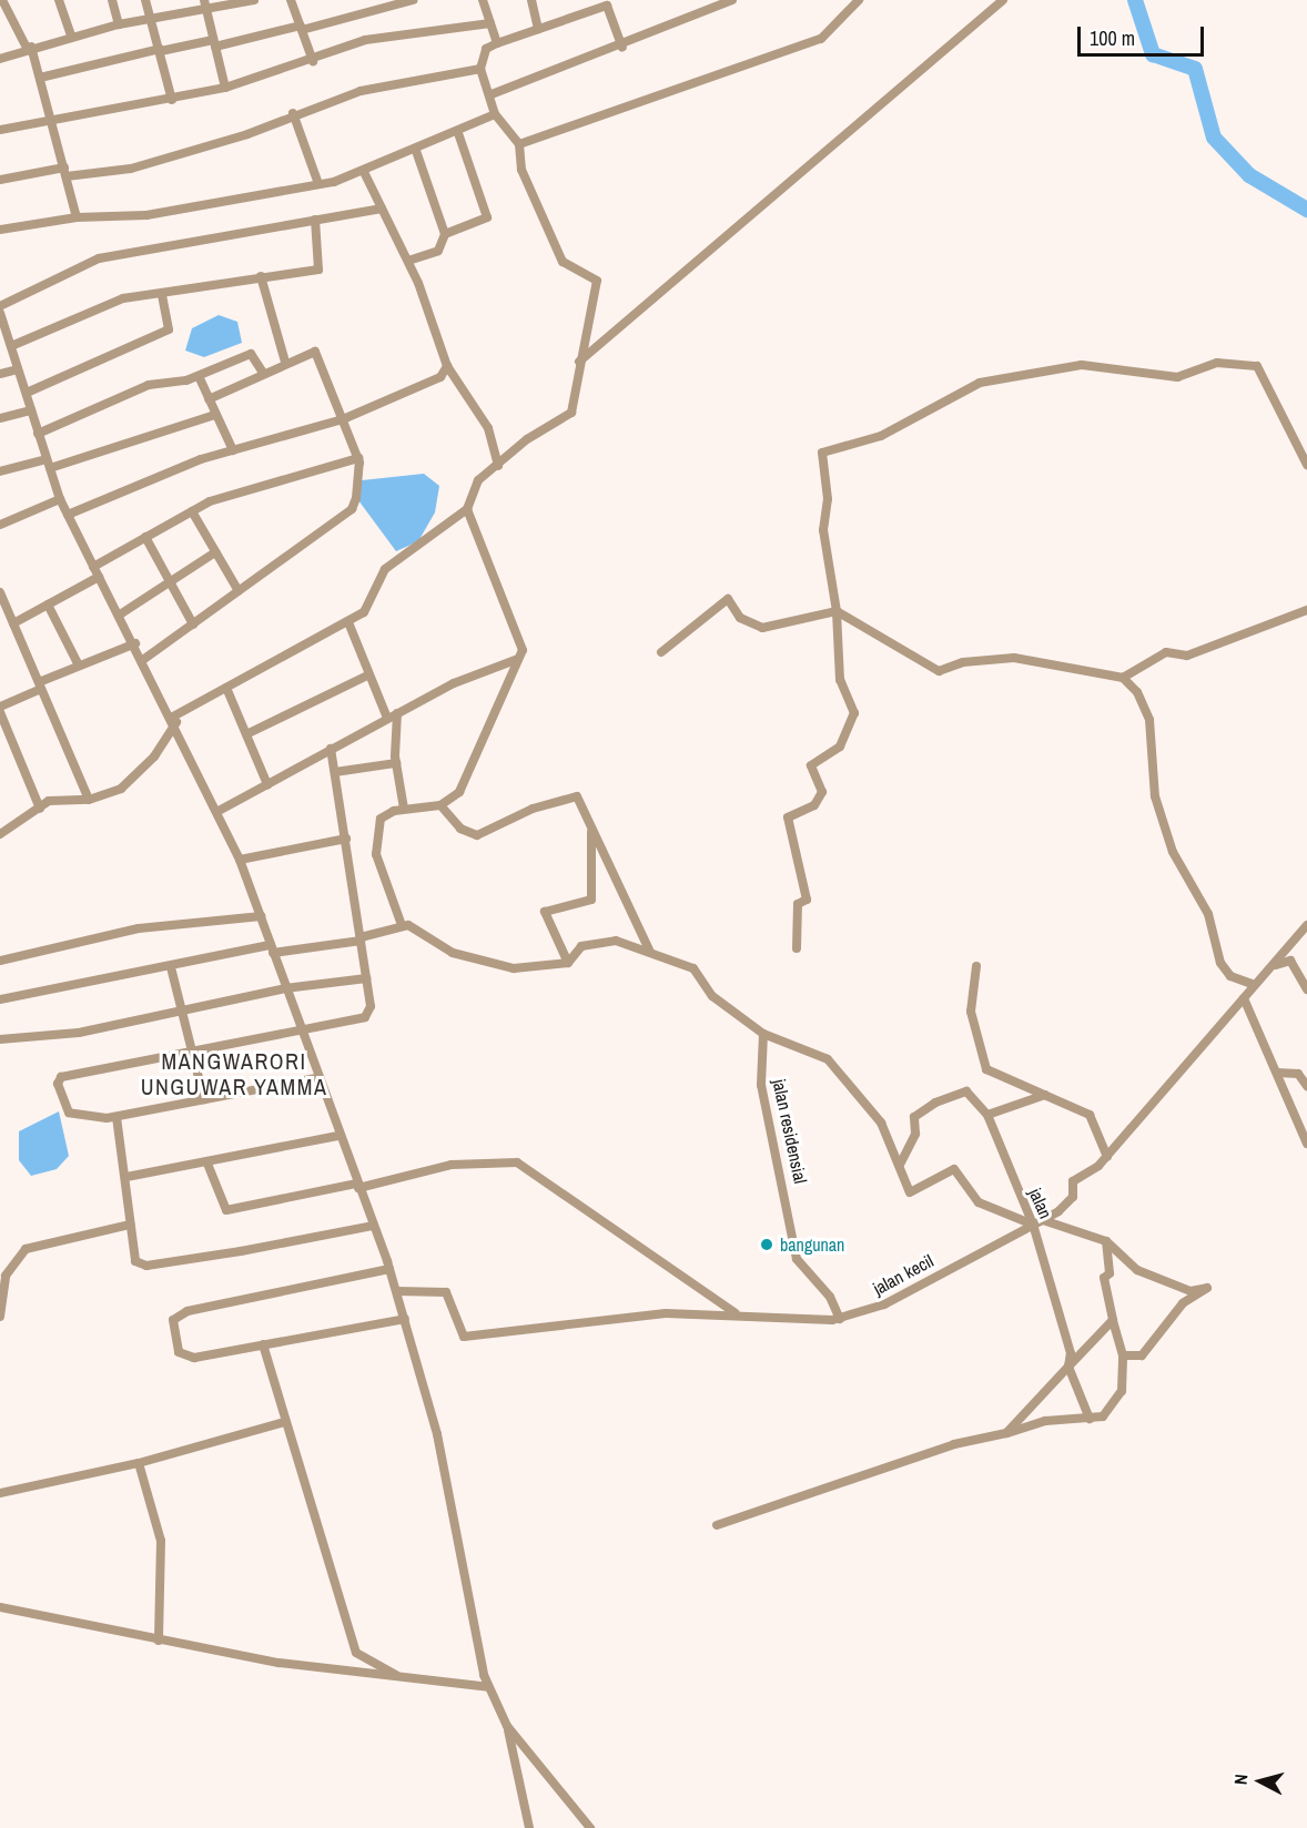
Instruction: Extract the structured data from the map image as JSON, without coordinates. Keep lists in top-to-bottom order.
{
  "streets": {
    "street": ["jalan residensial", "jalan", "jalan kecil"]
  },
  "crossings": [
    ["jalan residensial", "jalan kecil"],
    ["jalan", "jalan kecil"]
  ],
  "districts": ["MANGWARORI UNGUWAR YAMMA"],
  "places": ["bangunan"],
  "scale_bar": "100 m",
  "north": "left"
}
